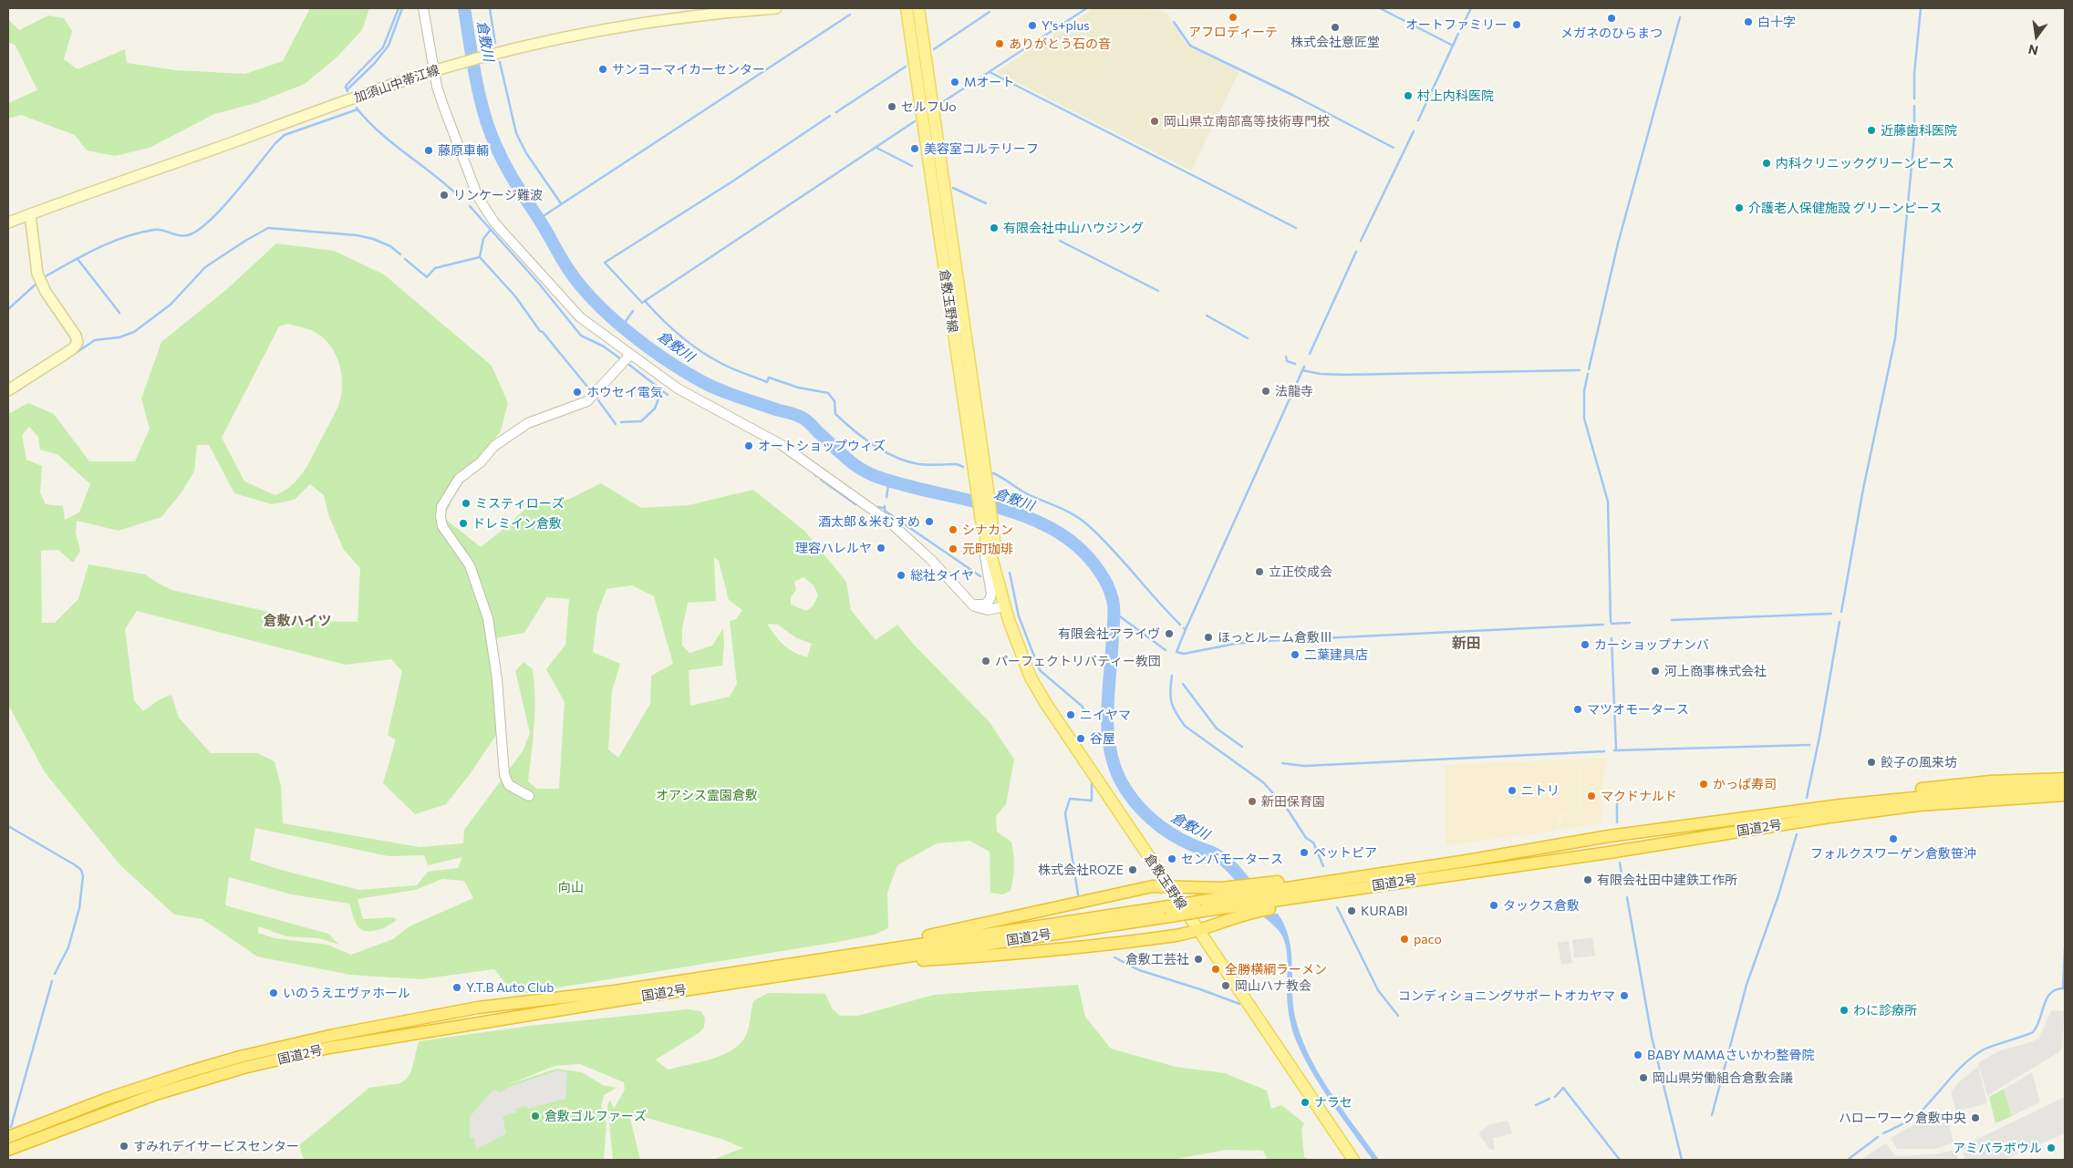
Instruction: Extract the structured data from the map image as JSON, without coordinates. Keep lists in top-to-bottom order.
{
  "streets": {
    "highway": ["国道2号"],
    "main road": ["加須山中帯江線", "倉敷玉野線"]
  },
  "districts": ["倉敷ハイツ", "新田"],
  "water": ["倉敷川"],
  "parks": ["オアシス霊園倉敷", "向山"],
  "places": [
    "アフロディーテ",
    "メガネのひらまつ",
    "白十字",
    "オートファミリー",
    "Y's+plus",
    "株式会社意匠堂",
    "ありがとう石の音",
    "サンヨーマイカーセンター",
    "Mオート",
    "村上内科医院",
    "セルフUo",
    "岡山県立南部高等技術専門校",
    "近藤歯科医院",
    "美容室コルテリーフ",
    "藤原車輛",
    "内科クリニックグリーンピース",
    "リンケージ難波",
    "介護老人保健施設 グリーンピース",
    "有限会社中山ハウジング",
    "法龍寺",
    "ホウセイ電気",
    "オートショップウィズ",
    "ミスティローズ",
    "酒太郎＆米むすめ",
    "ドレミイン倉敷",
    "シナカン",
    "理容ハレルヤ",
    "元町珈琲",
    "立正佼成会",
    "総社タイヤ",
    "有限会社アライヴ",
    "ほっとルーム倉敷Ⅲ",
    "カーショップナンバ",
    "二葉建具店",
    "パーフェクトリバティー教団",
    "河上商事株式会社",
    "マツオモータース",
    "ニイヤマ",
    "谷屋",
    "餃子の風来坊",
    "かっぱ寿司",
    "ニトリ",
    "マクドナルド",
    "新田保育園",
    "フォルクスワーゲン倉敷笹沖",
    "ペットピア",
    "センバモータース",
    "株式会社ROZE",
    "有限会社田中建鉄工作所",
    "タックス倉敷",
    "KURABI",
    "paco",
    "倉敷工芸社",
    "全勝横綱ラーメン",
    "岡山ハナ教会",
    "Y.T.B Auto Club",
    "いのうえエヴァホール",
    "コンディショニングサポートオカヤマ",
    "わに診療所",
    "BABY MAMAさいかわ整骨院",
    "岡山県労働組合倉敷会議",
    "ナラセ",
    "倉敷ゴルファーズ",
    "ハローワーク倉敷中央",
    "すみれデイサービスセンター",
    "アミパラボウル"
  ],
  "north": "bottom"
}
